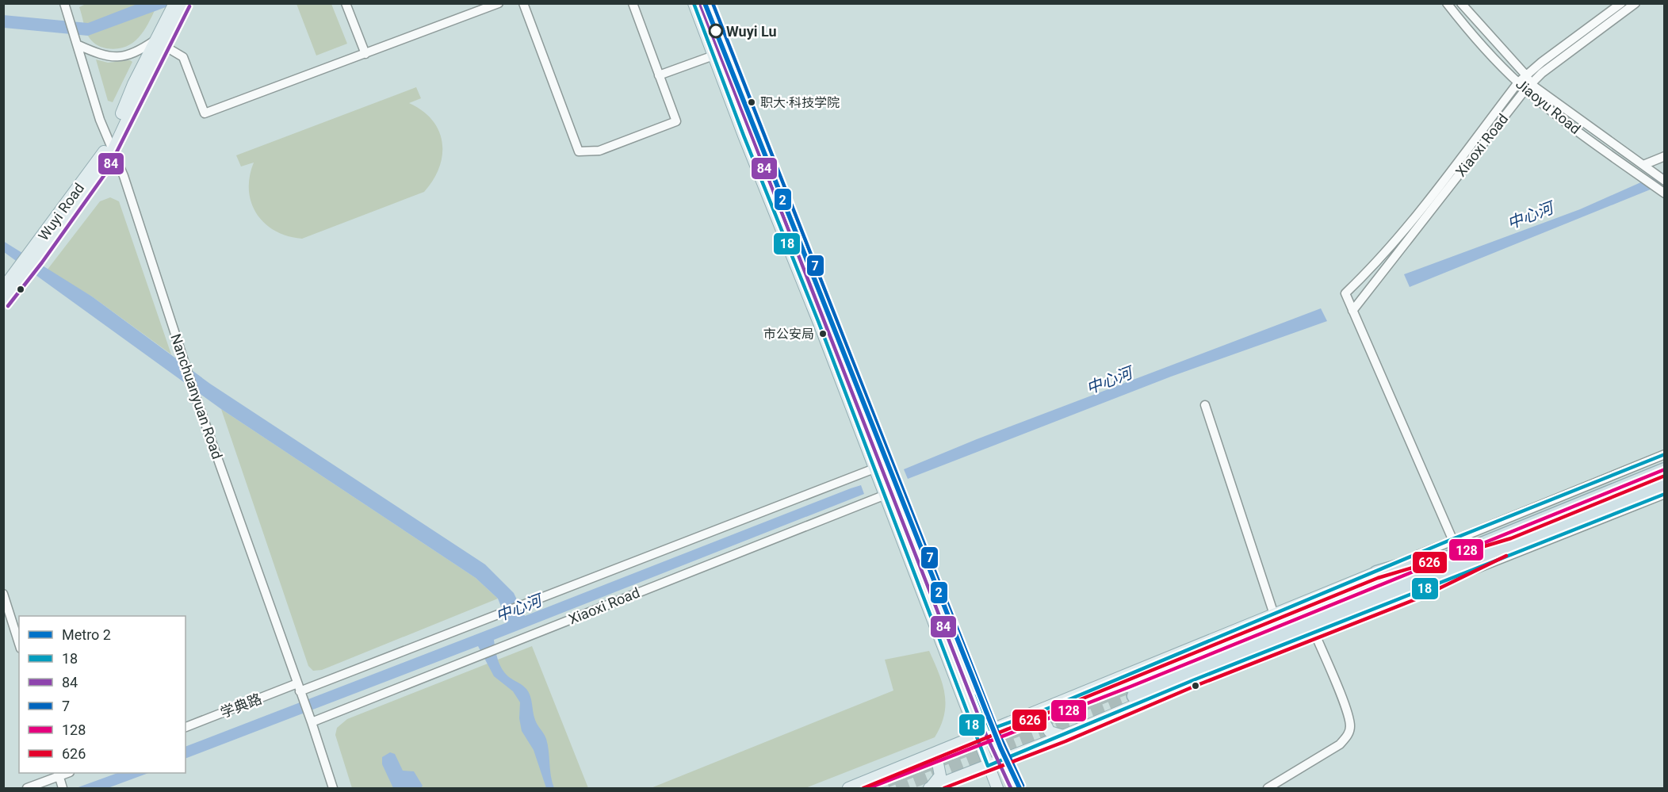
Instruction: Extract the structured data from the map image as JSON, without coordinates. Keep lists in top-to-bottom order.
{
  "streets": {
    "main road": ["Wuyi Road"],
    "street": [
      "Jiaoyu Road",
      "Xiaoxi Road",
      "Nanchuanyuan Road",
      "学典路"
    ]
  },
  "crossings": [
    ["Jiaoyu Road", "Xiaoxi Road"],
    ["Xiaoxi Road", "Nanchuanyuan Road"],
    ["Xiaoxi Road", "学典路"],
    ["Wuyi Road", "Nanchuanyuan Road"],
    ["Nanchuanyuan Road", "学典路"]
  ],
  "water": ["中心河"],
  "places": ["Wuyi Lu", "职大·科技学院", "市公安局"],
  "lines": [
    "metro line 2",
    "transit line 18",
    "transit line 7",
    "transit line 84",
    "transit line 128",
    "transit line 626"
  ],
  "legend": [
    "Metro 2",
    "18",
    "84",
    "7",
    "128",
    "626"
  ]
}
